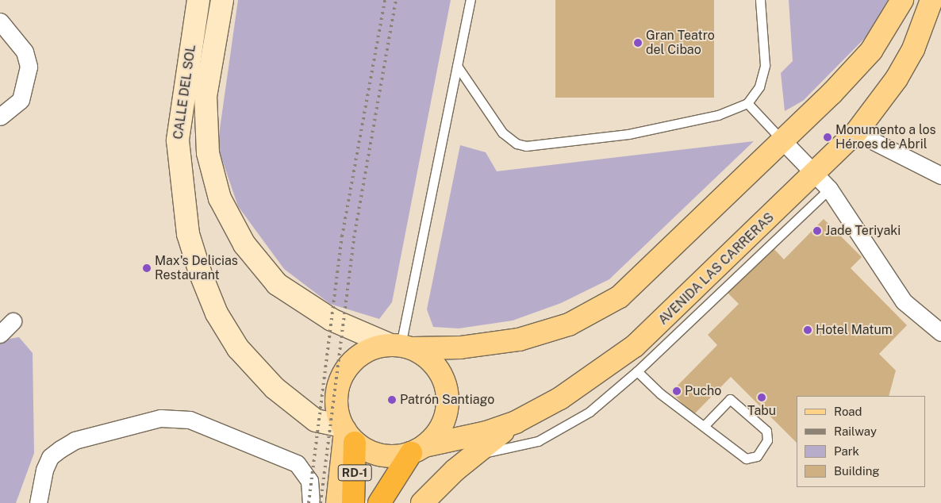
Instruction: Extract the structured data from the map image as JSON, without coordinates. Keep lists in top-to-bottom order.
{
  "streets": {
    "highway": ["RD-1"],
    "main road": ["CALLE DEL SOL", "AVENIDA LAS CARRERAS"]
  },
  "crossings": [
    ["CALLE DEL SOL", "AVENIDA LAS CARRERAS"],
    ["CALLE DEL SOL", "RD-1"],
    ["AVENIDA LAS CARRERAS", "RD-1"]
  ],
  "places": [
    "Gran Teatro del Cibao",
    "Monumento a los Héroes de Abril",
    "Jade Teriyaki",
    "Max's Delicias Restaurant",
    "Hotel Matum",
    "Pucho",
    "Tabu",
    "Patrón Santiago"
  ],
  "legend": [
    "Road",
    "Railway",
    "Park",
    "Building"
  ]
}
